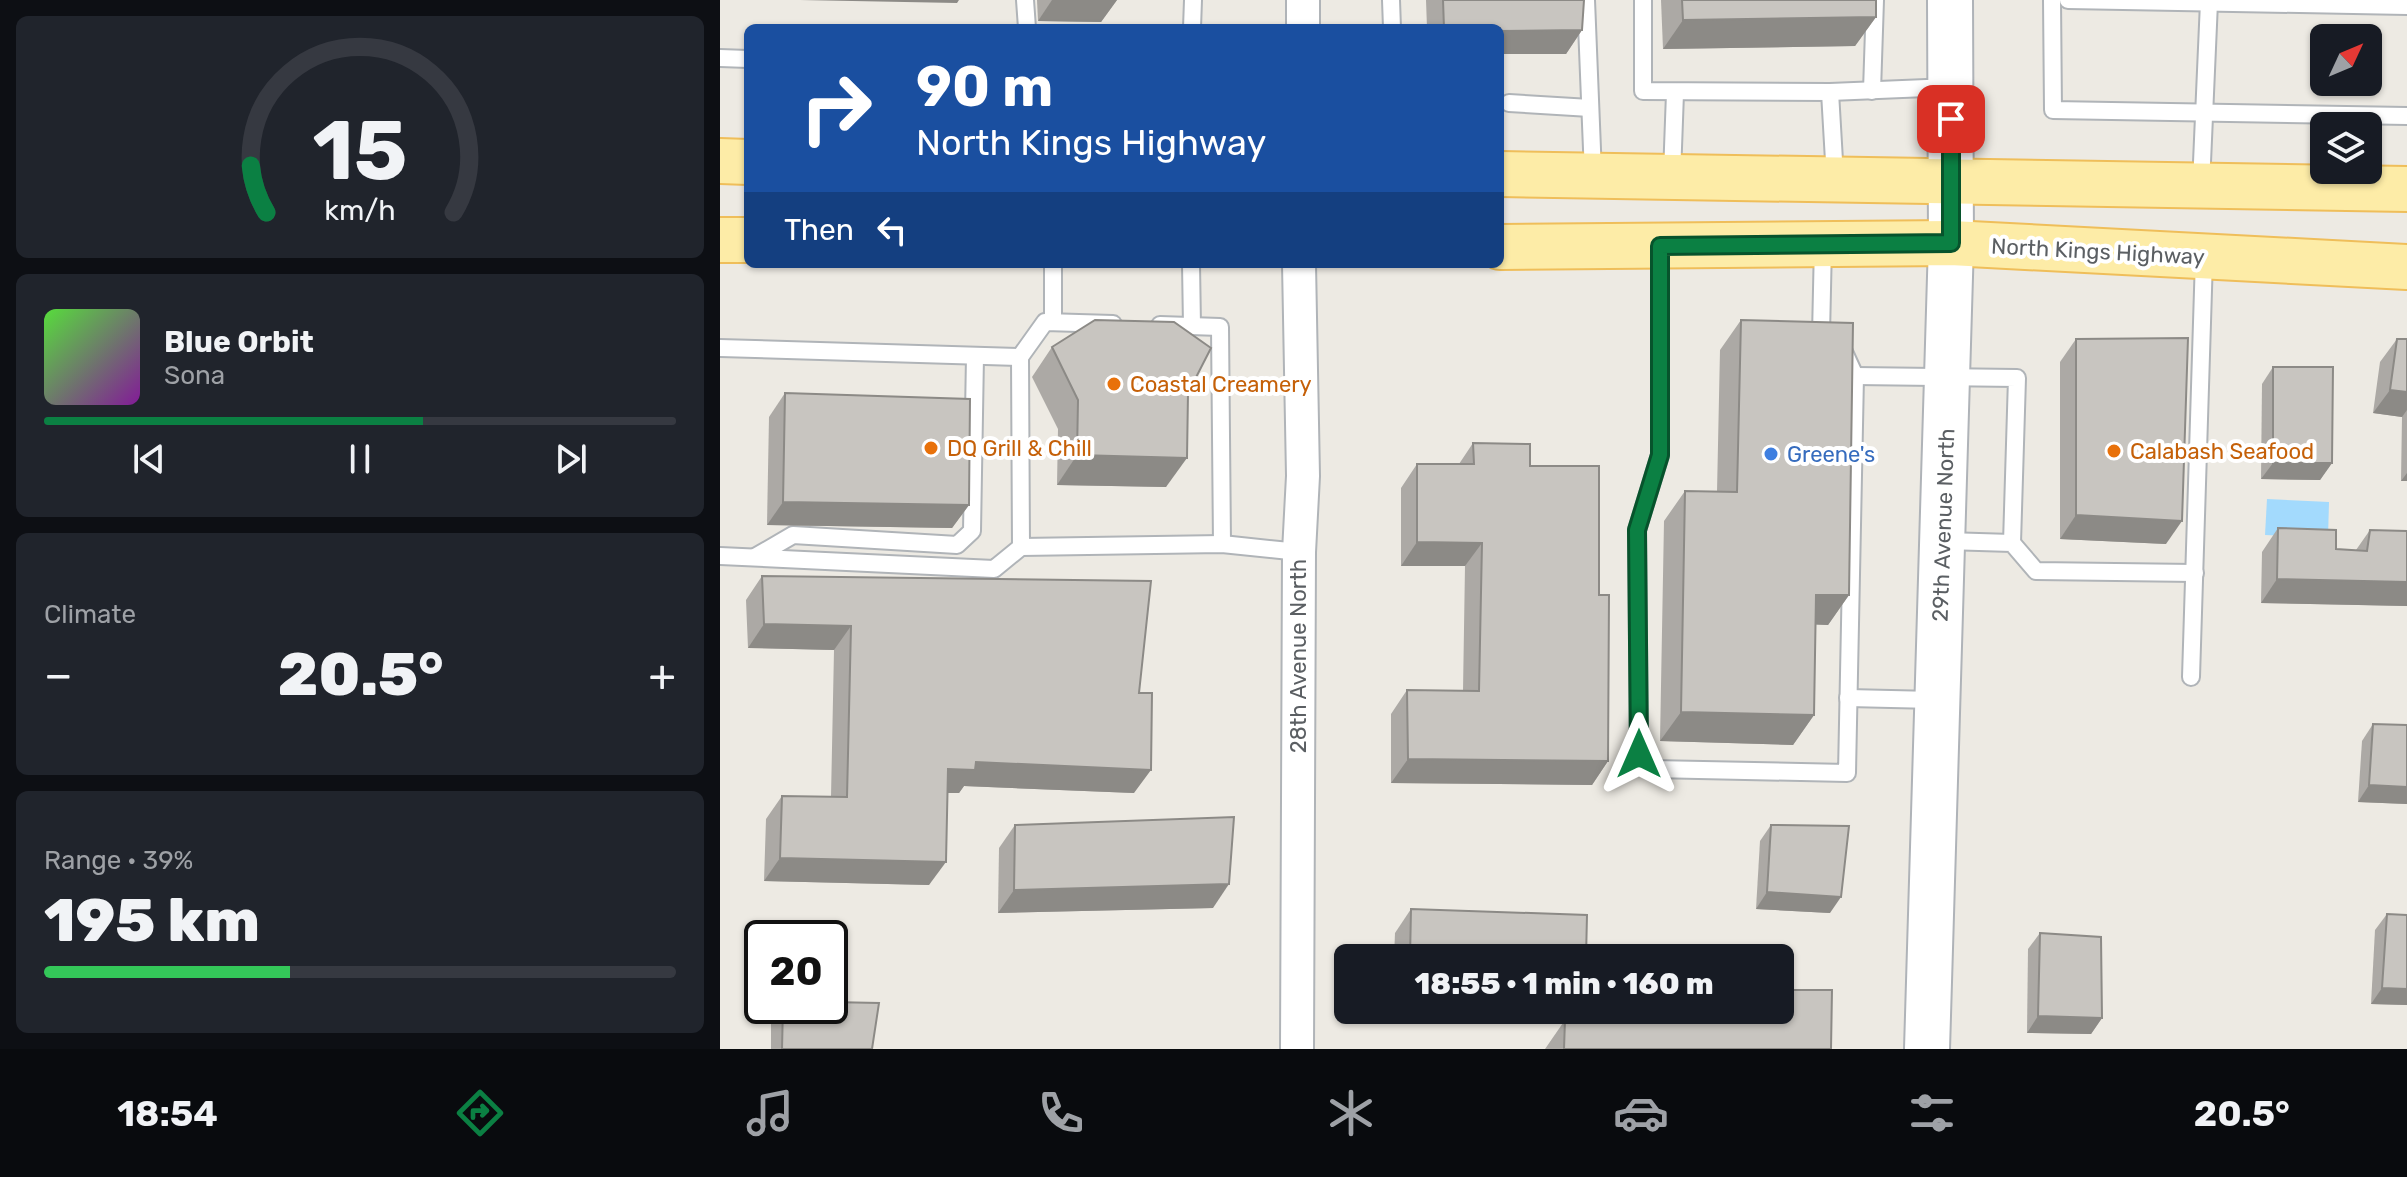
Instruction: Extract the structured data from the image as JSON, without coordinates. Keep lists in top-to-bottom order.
{
  "streets": {
    "main road": ["North Kings Highway", "29th Avenue North"],
    "street": ["28th Avenue North"]
  },
  "crossings": [
    ["North Kings Highway", "29th Avenue North"]
  ],
  "places": [
    "Coastal Creamery",
    "DQ Grill & Chill",
    "Calabash Seafood",
    "Greene's"
  ],
  "north": "top right",
  "page": {
    "turn": ["90 m", "North Kings Highway"],
    "then": "Then",
    "song": ["Blue Orbit", "Sona"],
    "tile": [
      "Climate",
      ["Range · 39%", "195 km"]
    ],
    "heat": ["−", "20.5°", "+"],
    "limit": "20",
    "trip": "18:55 · 1 min · 160 m",
    "tabs": ["18:54", "20.5°"],
    "gauge": ["15", "km/h"]
  }
}
